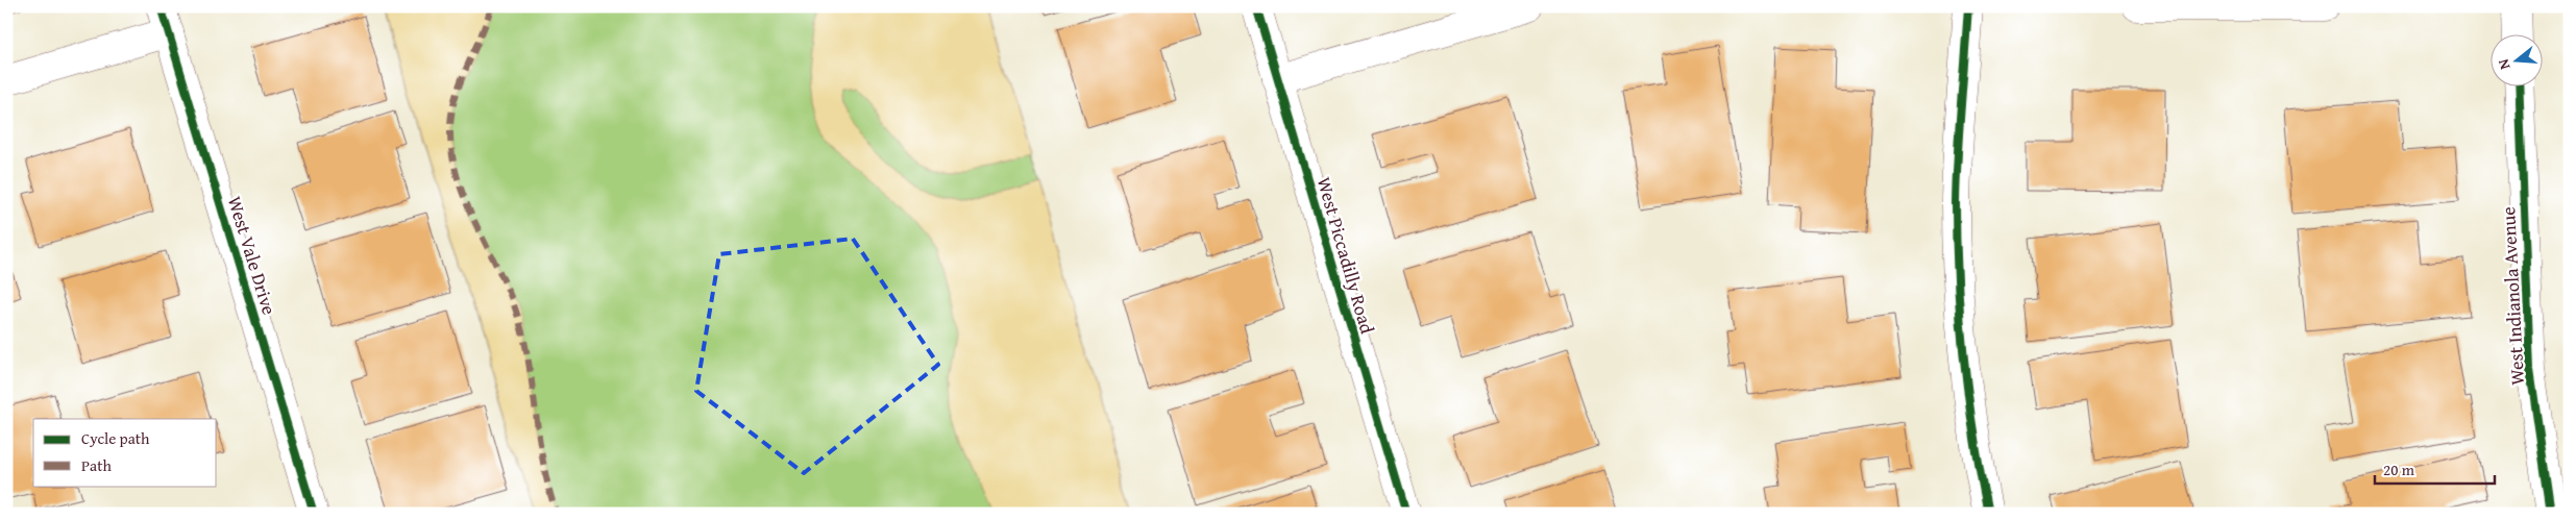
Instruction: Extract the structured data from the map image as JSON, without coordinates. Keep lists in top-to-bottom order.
{
  "streets": {
    "street": ["West Vale Drive", "West Piccadilly Road", "West Indianola Avenue"]
  },
  "legend": ["Cycle path", "Path"],
  "scale_bar": "20 m",
  "north": "left"
}
